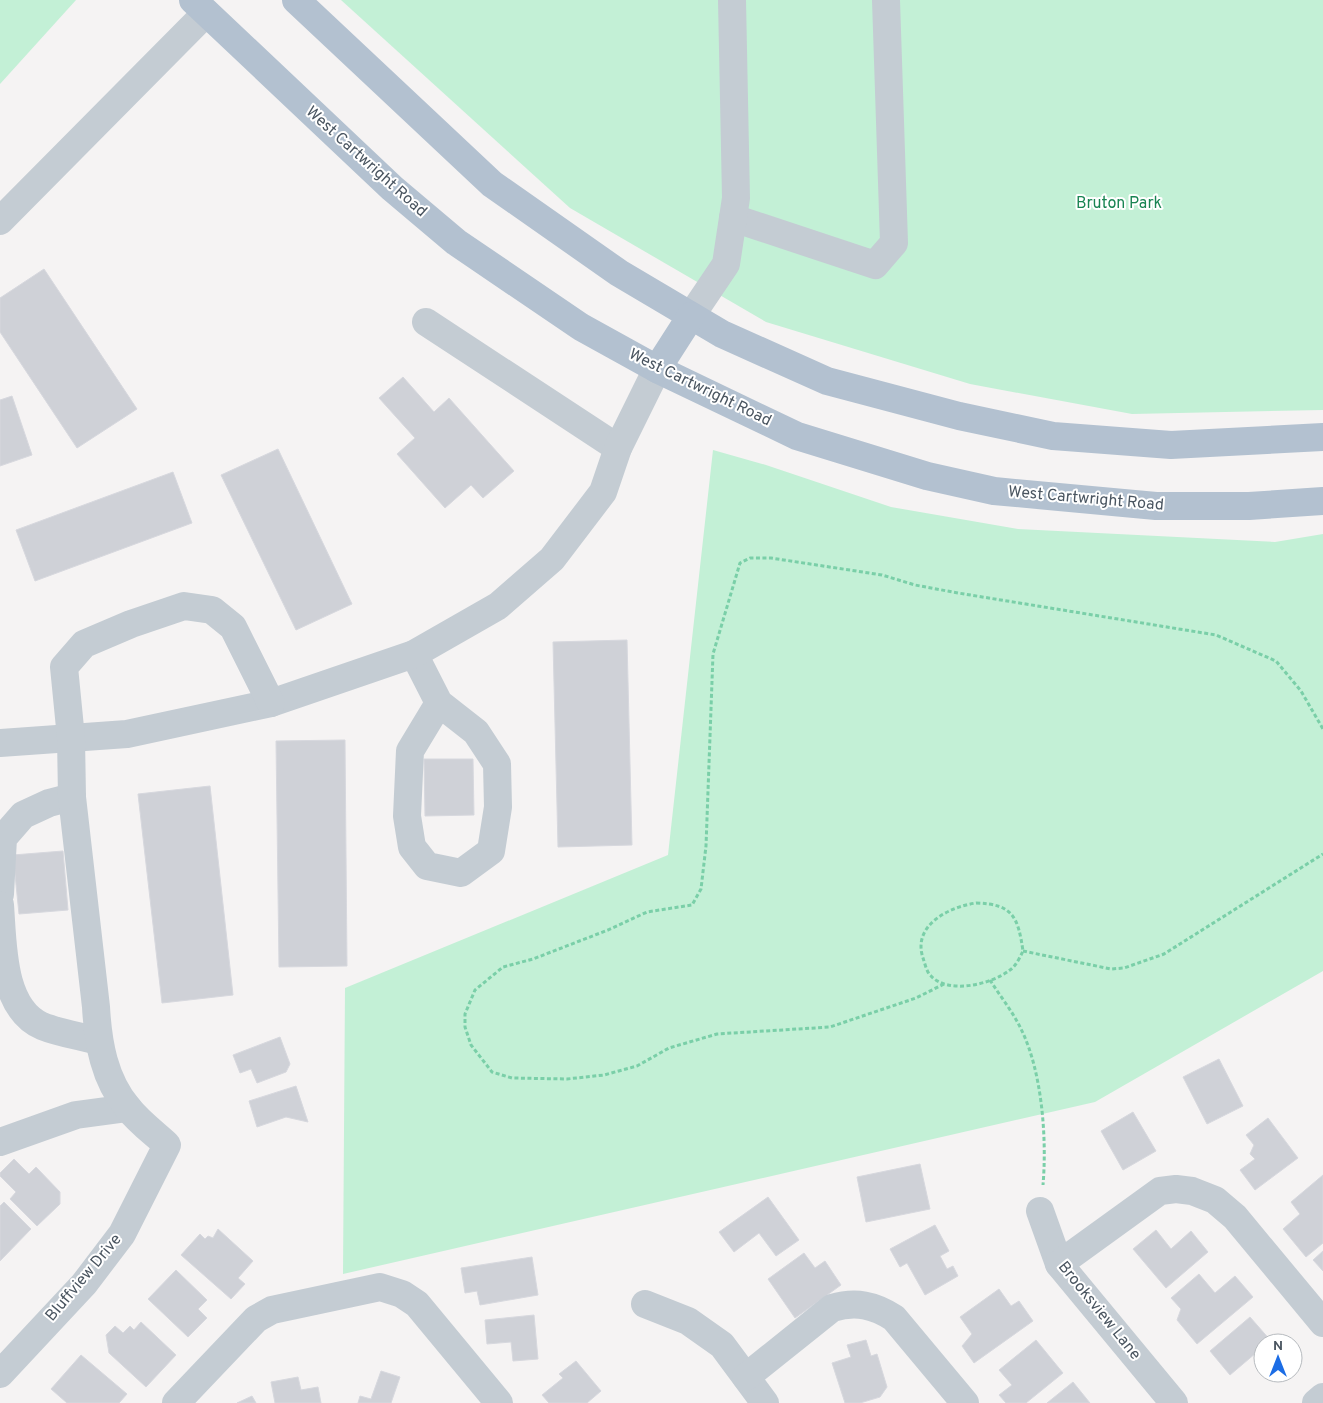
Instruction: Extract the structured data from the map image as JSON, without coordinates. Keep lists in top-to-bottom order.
{
  "streets": {
    "main road": ["West Cartwright Road"],
    "street": ["Bluffview Drive", "Brooksview Lane"]
  },
  "parks": ["Bruton Park"],
  "north": "top"
}
